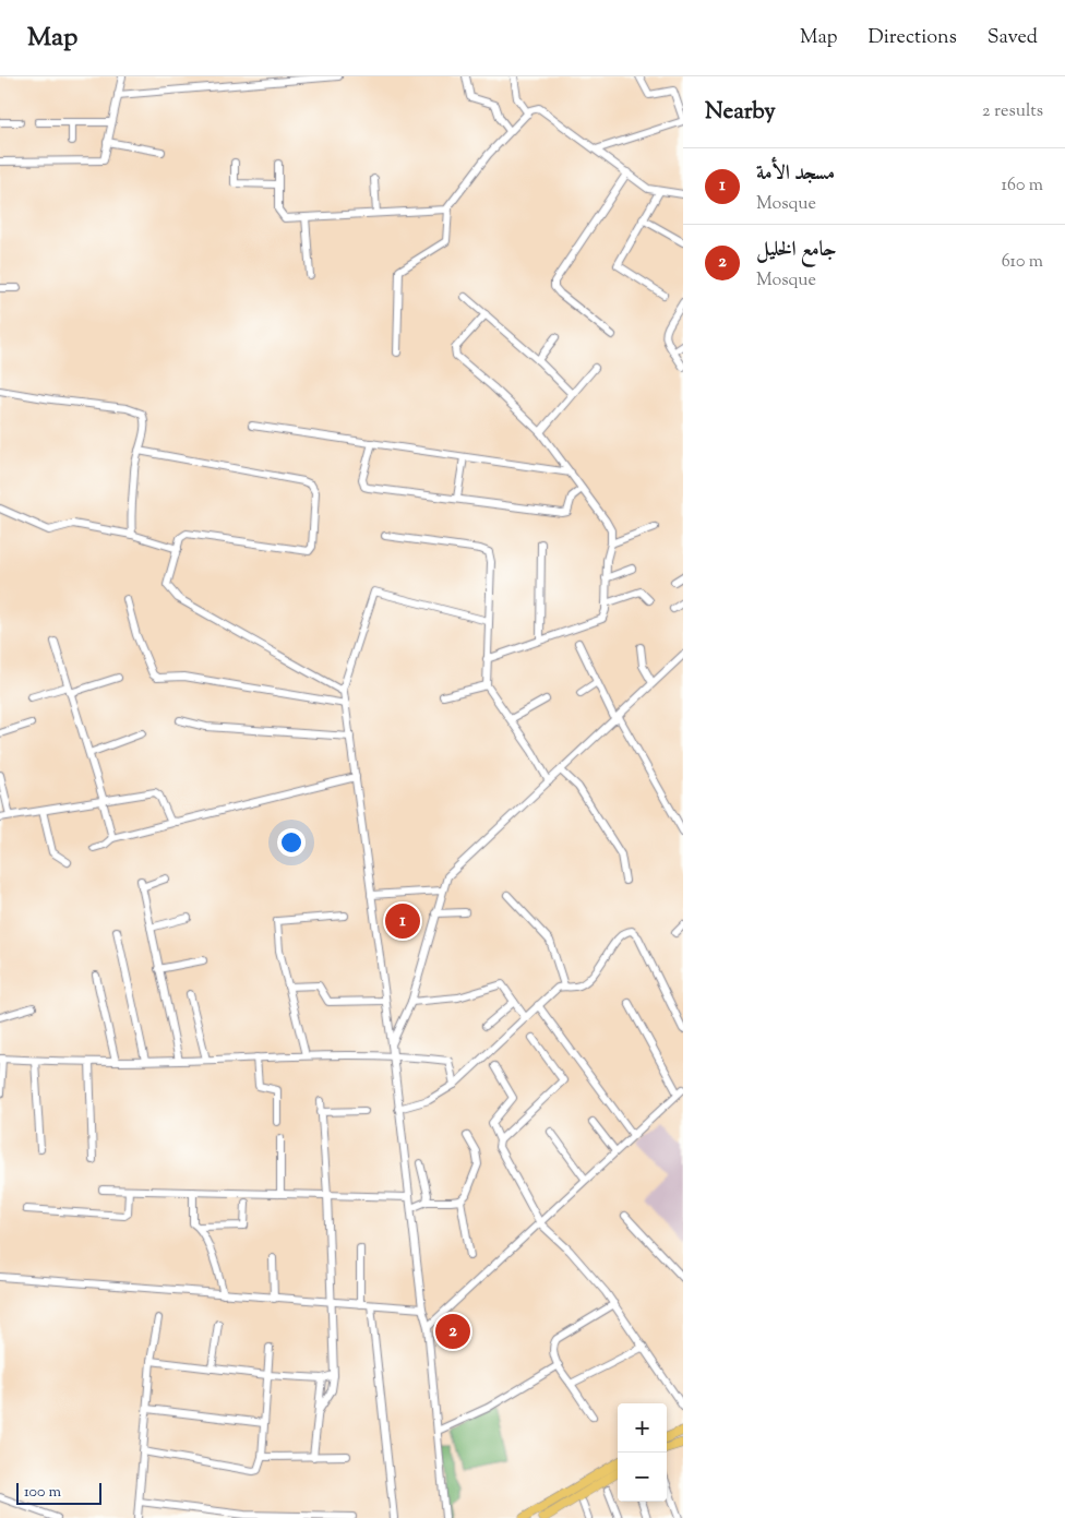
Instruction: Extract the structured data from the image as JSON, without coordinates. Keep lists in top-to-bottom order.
{
  "scale_bar": "100 m",
  "page": {
    "header": "Map",
    "nav": ["Map", "Directions", "Saved"],
    "heading": ["Nearby", "2 results"],
    "list": [
      {
        "mark": "1",
        "name": "مسجد الأمة",
        "note": "Mosque",
        "value": "160 m"
      },
      {
        "mark": "2",
        "name": "جامع الخليل",
        "note": "Mosque",
        "value": "610 m"
      }
    ],
    "pins": ["1", "2"],
    "map_buttons": ["+", "−"],
    "scale": "100 m"
  }
}
